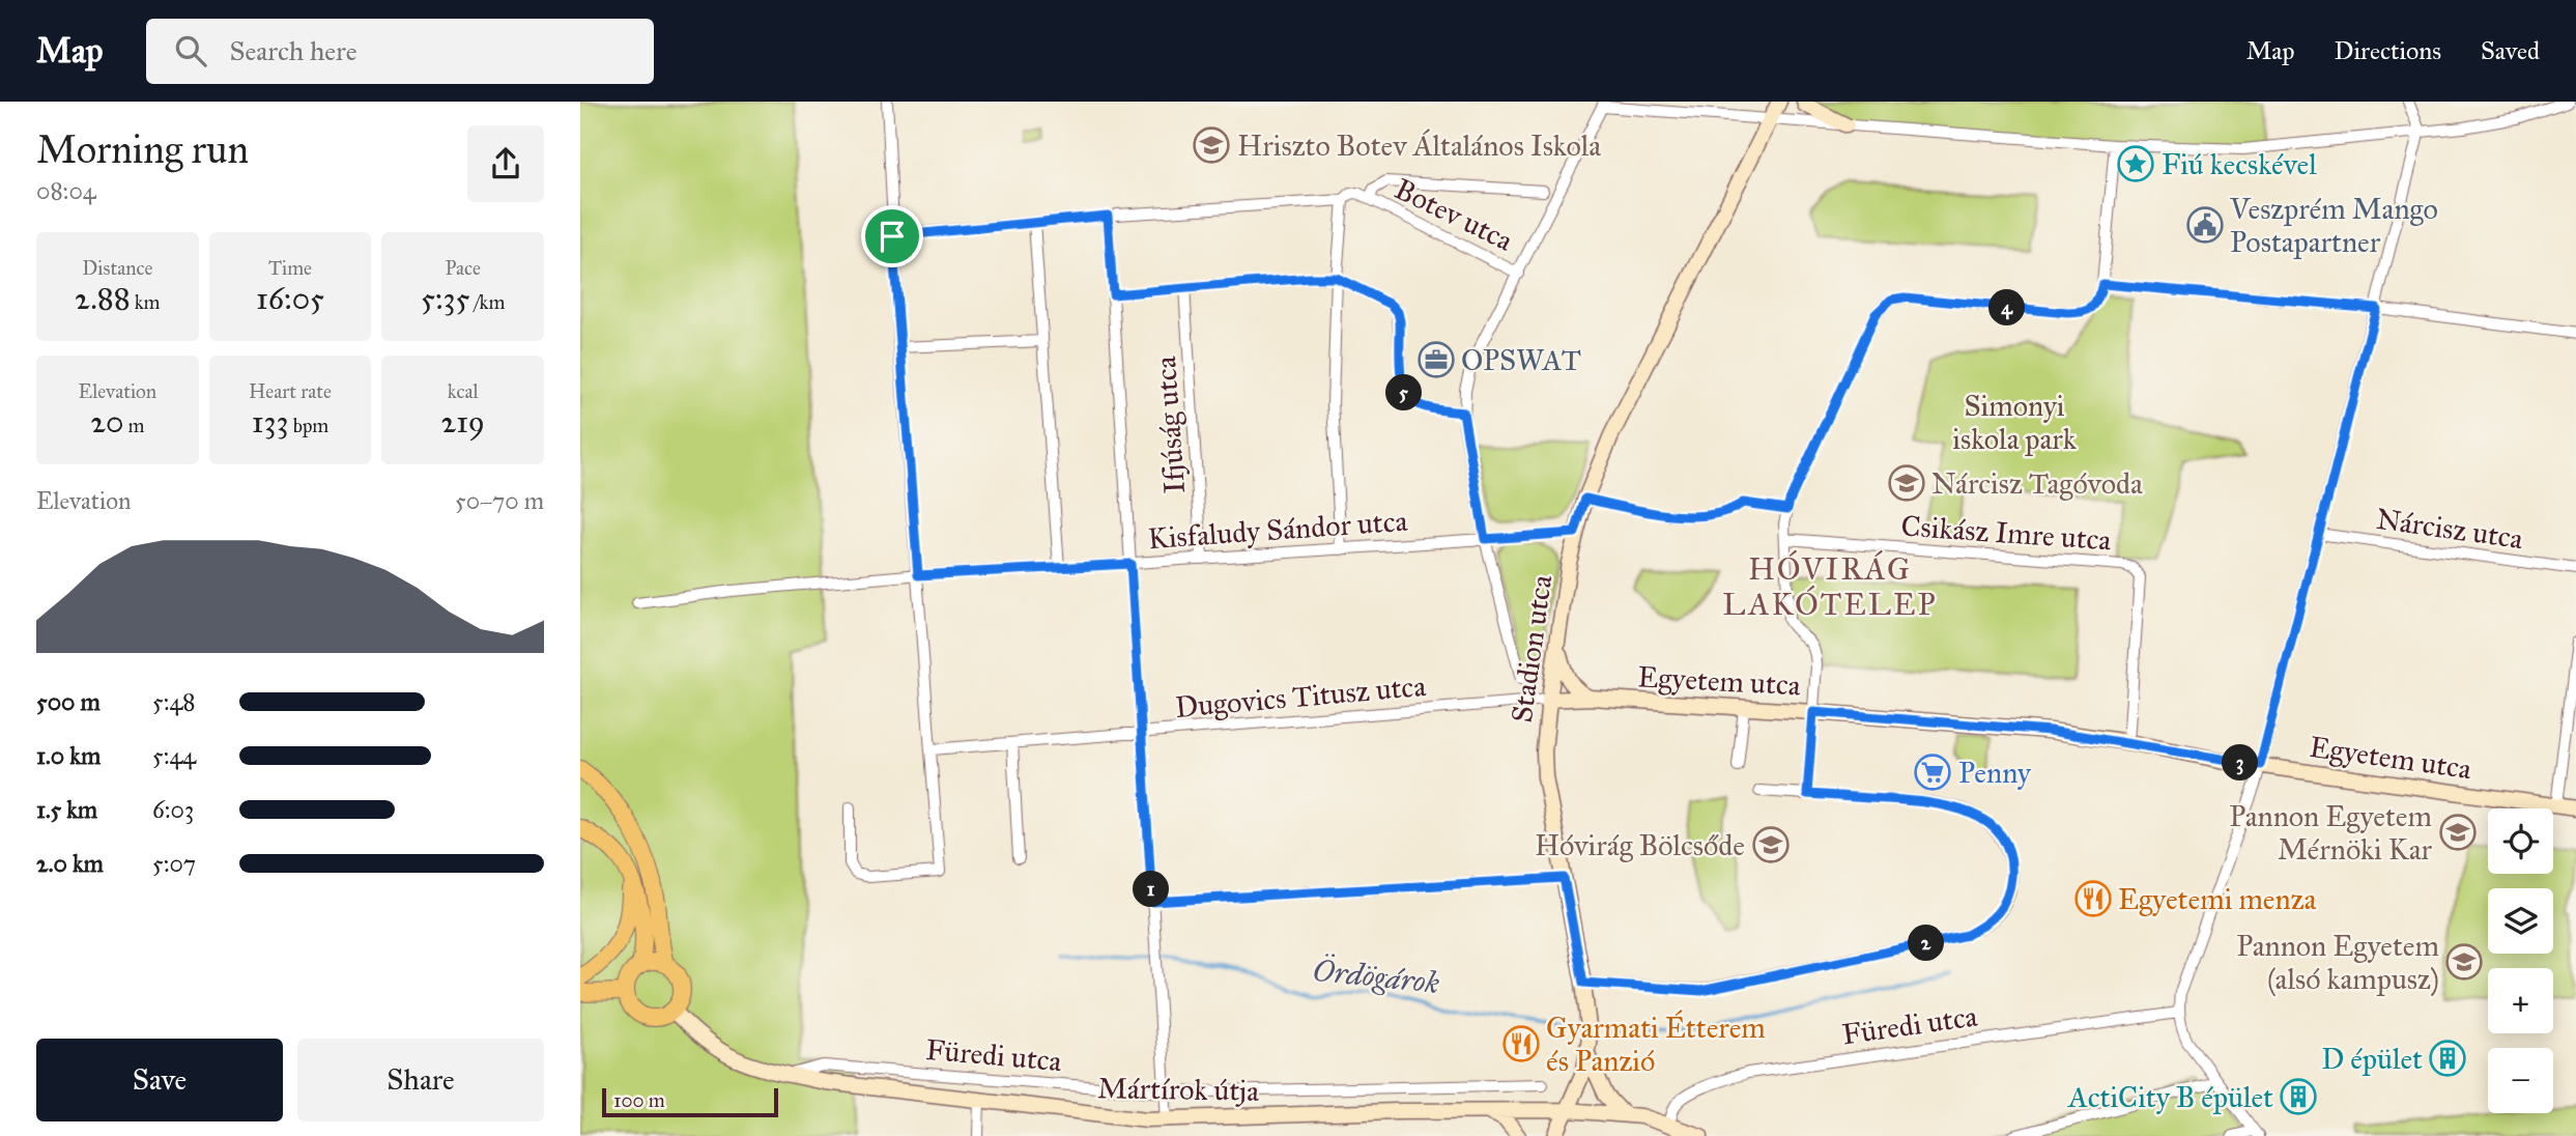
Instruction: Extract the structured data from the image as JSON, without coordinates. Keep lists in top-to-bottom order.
{
  "streets": {
    "street": [
      "Botev utca",
      "Ifjúság utca",
      "Nárcisz utca",
      "Kisfaludy Sándor utca",
      "Csikász Imre utca",
      "Stadion utca",
      "Egyetem utca",
      "Dugovics Titusz utca",
      "Füredi utca",
      "Mártírok útja"
    ]
  },
  "crossings": [
    ["Ifjúság utca", "Kisfaludy Sándor utca"],
    ["Kisfaludy Sándor utca", "Stadion utca"],
    ["Csikász Imre utca", "Egyetem utca"],
    ["Stadion utca", "Egyetem utca"],
    ["Stadion utca", "Dugovics Titusz utca"],
    ["Stadion utca", "Mártírok útja"],
    ["Egyetem utca", "Dugovics Titusz utca"],
    ["Füredi utca", "Mártírok útja"]
  ],
  "districts": ["HÓVIRÁG LAKÓTELEP"],
  "water": ["Ördögárok"],
  "parks": ["Simonyi iskola park"],
  "places": {
    "school or university": [
      "Hriszto Botev Általános Iskola",
      "Nárcisz Tagóvoda",
      "Pannon Egyetem Mérnöki Kar",
      "Hóvirág Bölcsőde",
      "Pannon Egyetem (alsó kampusz)"
    ],
    "place": ["Fiú kecskével"],
    "public building": ["Veszprém Mango Postapartner"],
    "office": ["OPSWAT"],
    "supermarket": ["Penny"],
    "restaurant": ["Egyetemi menza", "Gyarmati Étterem és Panzió"],
    "building": ["D épület", "ActiCity B épület"]
  },
  "scale_bar": "100 m",
  "page": {
    "header": "Map",
    "search": "Search here",
    "nav": ["Map", "Directions", "Saved"],
    "heading": ["Morning run", "08:04"],
    "stats": [
      ["Distance", "2.88 km"],
      ["Time", "16:05"],
      ["Pace", "5:35 /km"],
      ["Elevation", "20 m"],
      ["Heart rate", "133 bpm"],
      ["kcal", "219"]
    ],
    "pins": [
      "4",
      "5",
      "3",
      "1",
      "2"
    ],
    "chart": ["Elevation", "50–70 m"],
    "list": [
      {
        "name": "500 m",
        "note": "5:48"
      },
      {
        "name": "1.0 km",
        "note": "5:44"
      },
      {
        "name": "1.5 km",
        "note": "6:03"
      },
      {
        "name": "2.0 km",
        "note": "5:07"
      }
    ],
    "map_buttons": ["+", "−"],
    "buttons": ["Save", "Share"],
    "scale": "100 m"
  }
}
